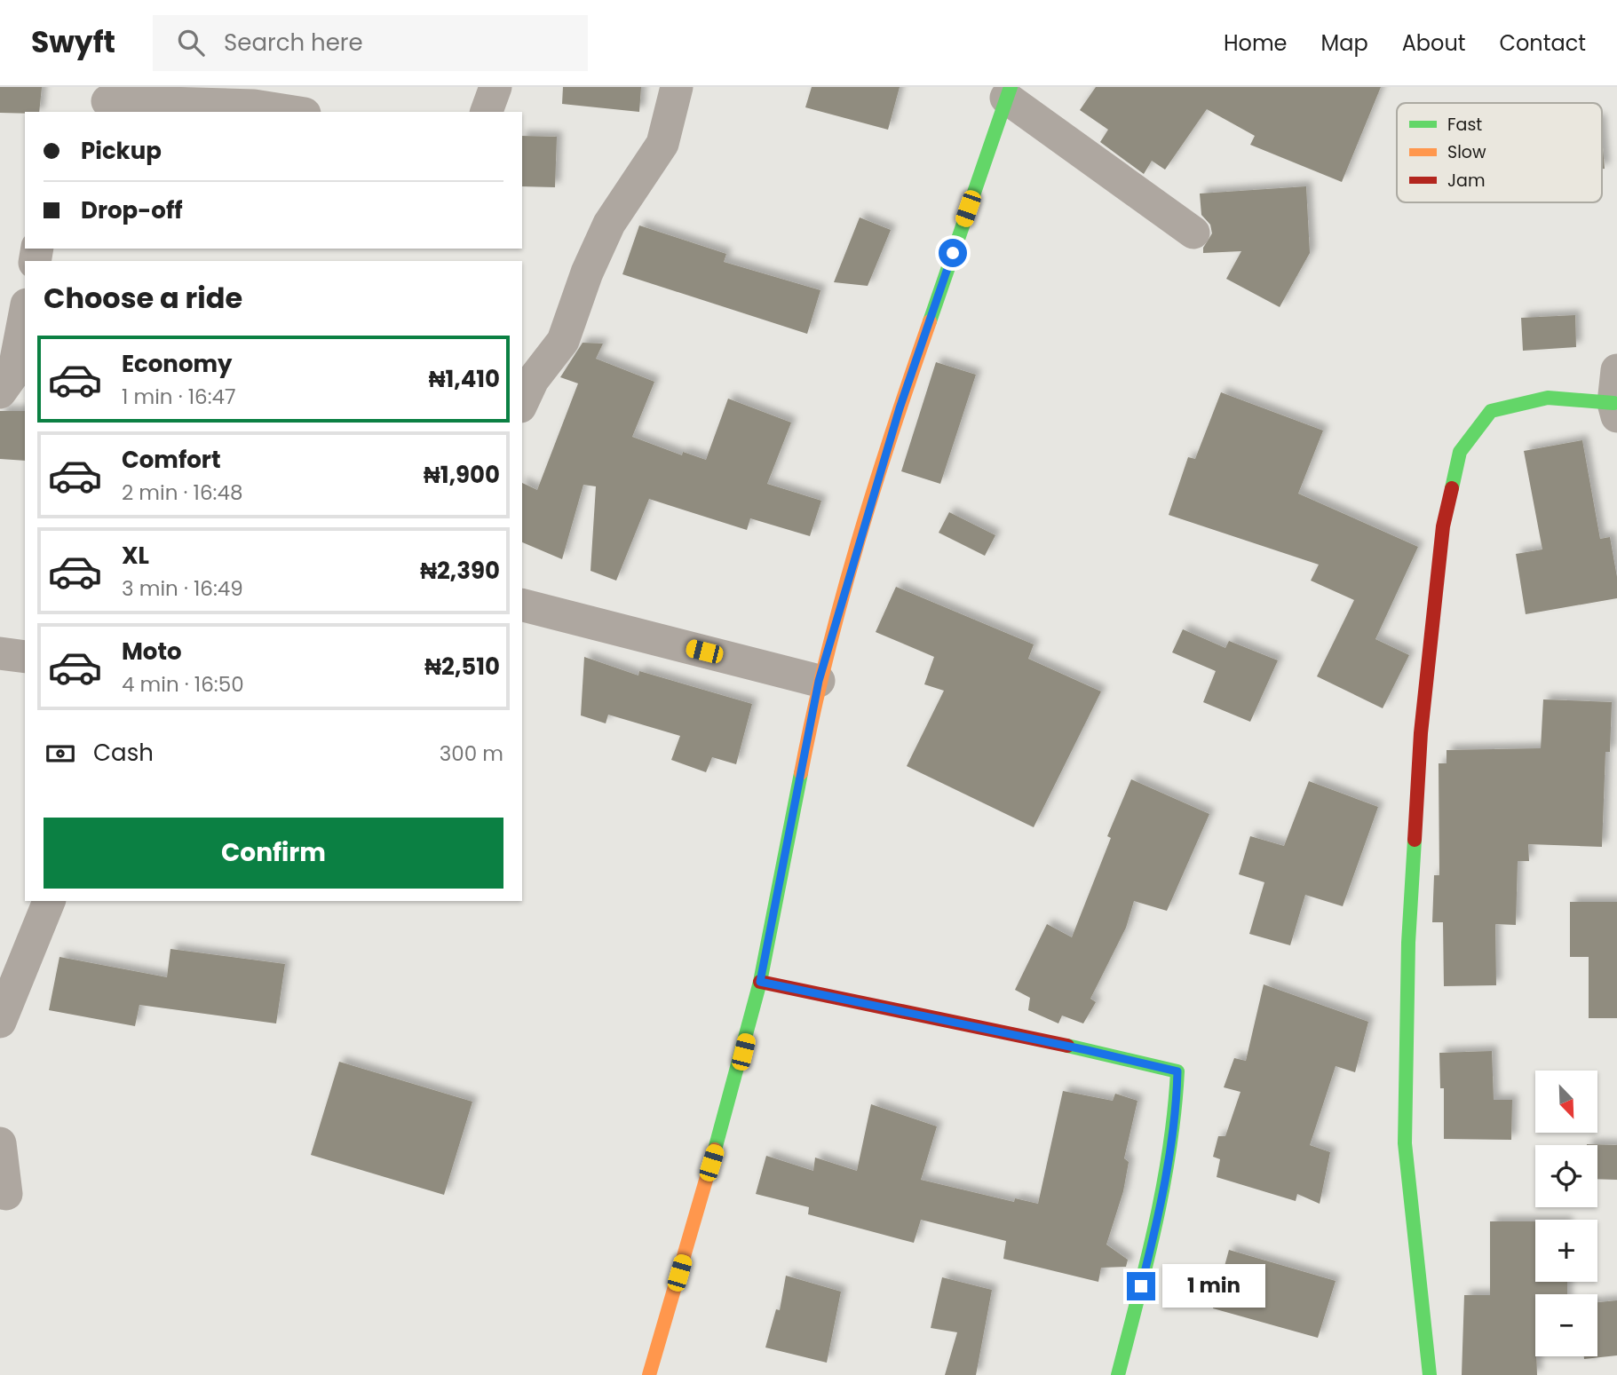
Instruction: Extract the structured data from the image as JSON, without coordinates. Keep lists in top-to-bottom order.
{
  "legend": ["Fast", "Slow", "Jam"],
  "north": "bottom right",
  "page": {
    "header": "Swyft",
    "search": "Search here",
    "nav": [
      "Home",
      "Map",
      "About",
      "Contact"
    ],
    "banner": ["Pickup", "Drop-off"],
    "heading": "Choose a ride",
    "list": [
      {
        "name": "Economy",
        "note": "1 min · 16:47",
        "value": "₦1,410"
      },
      {
        "name": "Comfort",
        "note": "2 min · 16:48",
        "value": "₦1,900"
      },
      {
        "name": "XL",
        "note": "3 min · 16:49",
        "value": "₦2,390"
      },
      {
        "name": "Moto",
        "note": "4 min · 16:50",
        "value": "₦2,510"
      }
    ],
    "pay": ["Cash", "300 m"],
    "buttons": "Confirm",
    "map_buttons": ["+", "−"],
    "bubble": "1 min"
  }
}
